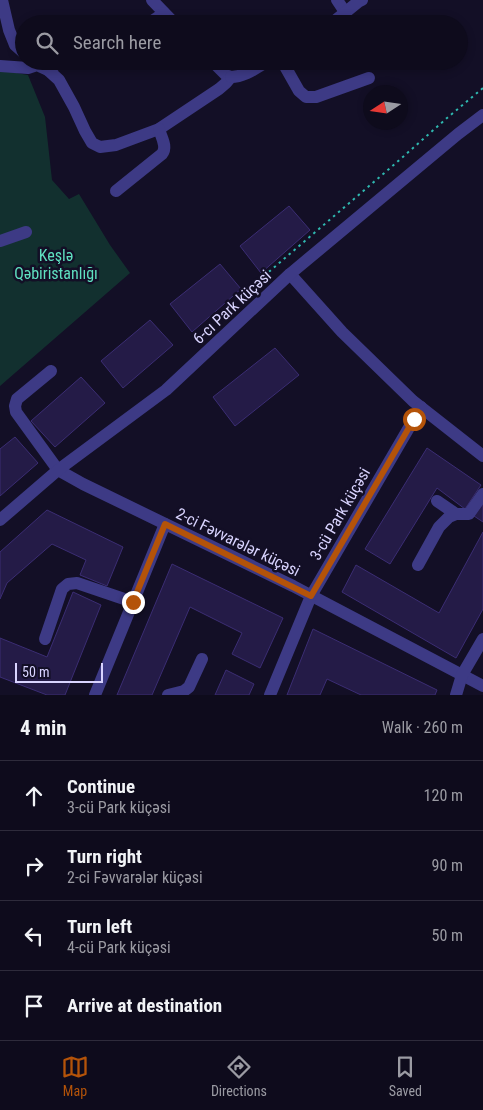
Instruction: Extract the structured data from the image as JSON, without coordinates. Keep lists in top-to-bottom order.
{
  "streets": {
    "street": ["6-cı Park küçəsi", "3-cü Park küçəsi", "2-ci Fəvvarələr küçəsi"]
  },
  "crossings": [
    ["6-cı Park küçəsi", "2-ci Fəvvarələr küçəsi"],
    ["3-cü Park küçəsi", "2-ci Fəvvarələr küçəsi"]
  ],
  "parks": ["Keşlə Qəbiristanlığı"],
  "scale_bar": "50 m",
  "north": "left",
  "page": {
    "search": "Search here",
    "scale": "50 m",
    "heading": ["4 min", "Walk · 260 m"],
    "list": [
      ["Continue", "3-cü Park küçəsi", "120 m"],
      ["Turn right", "2-ci Fəvvarələr küçəsi", "90 m"],
      ["Turn left", "4-cü Park küçəsi", "50 m"],
      "Arrive at destination"
    ],
    "nav": ["Map", "Directions", "Saved"]
  }
}
